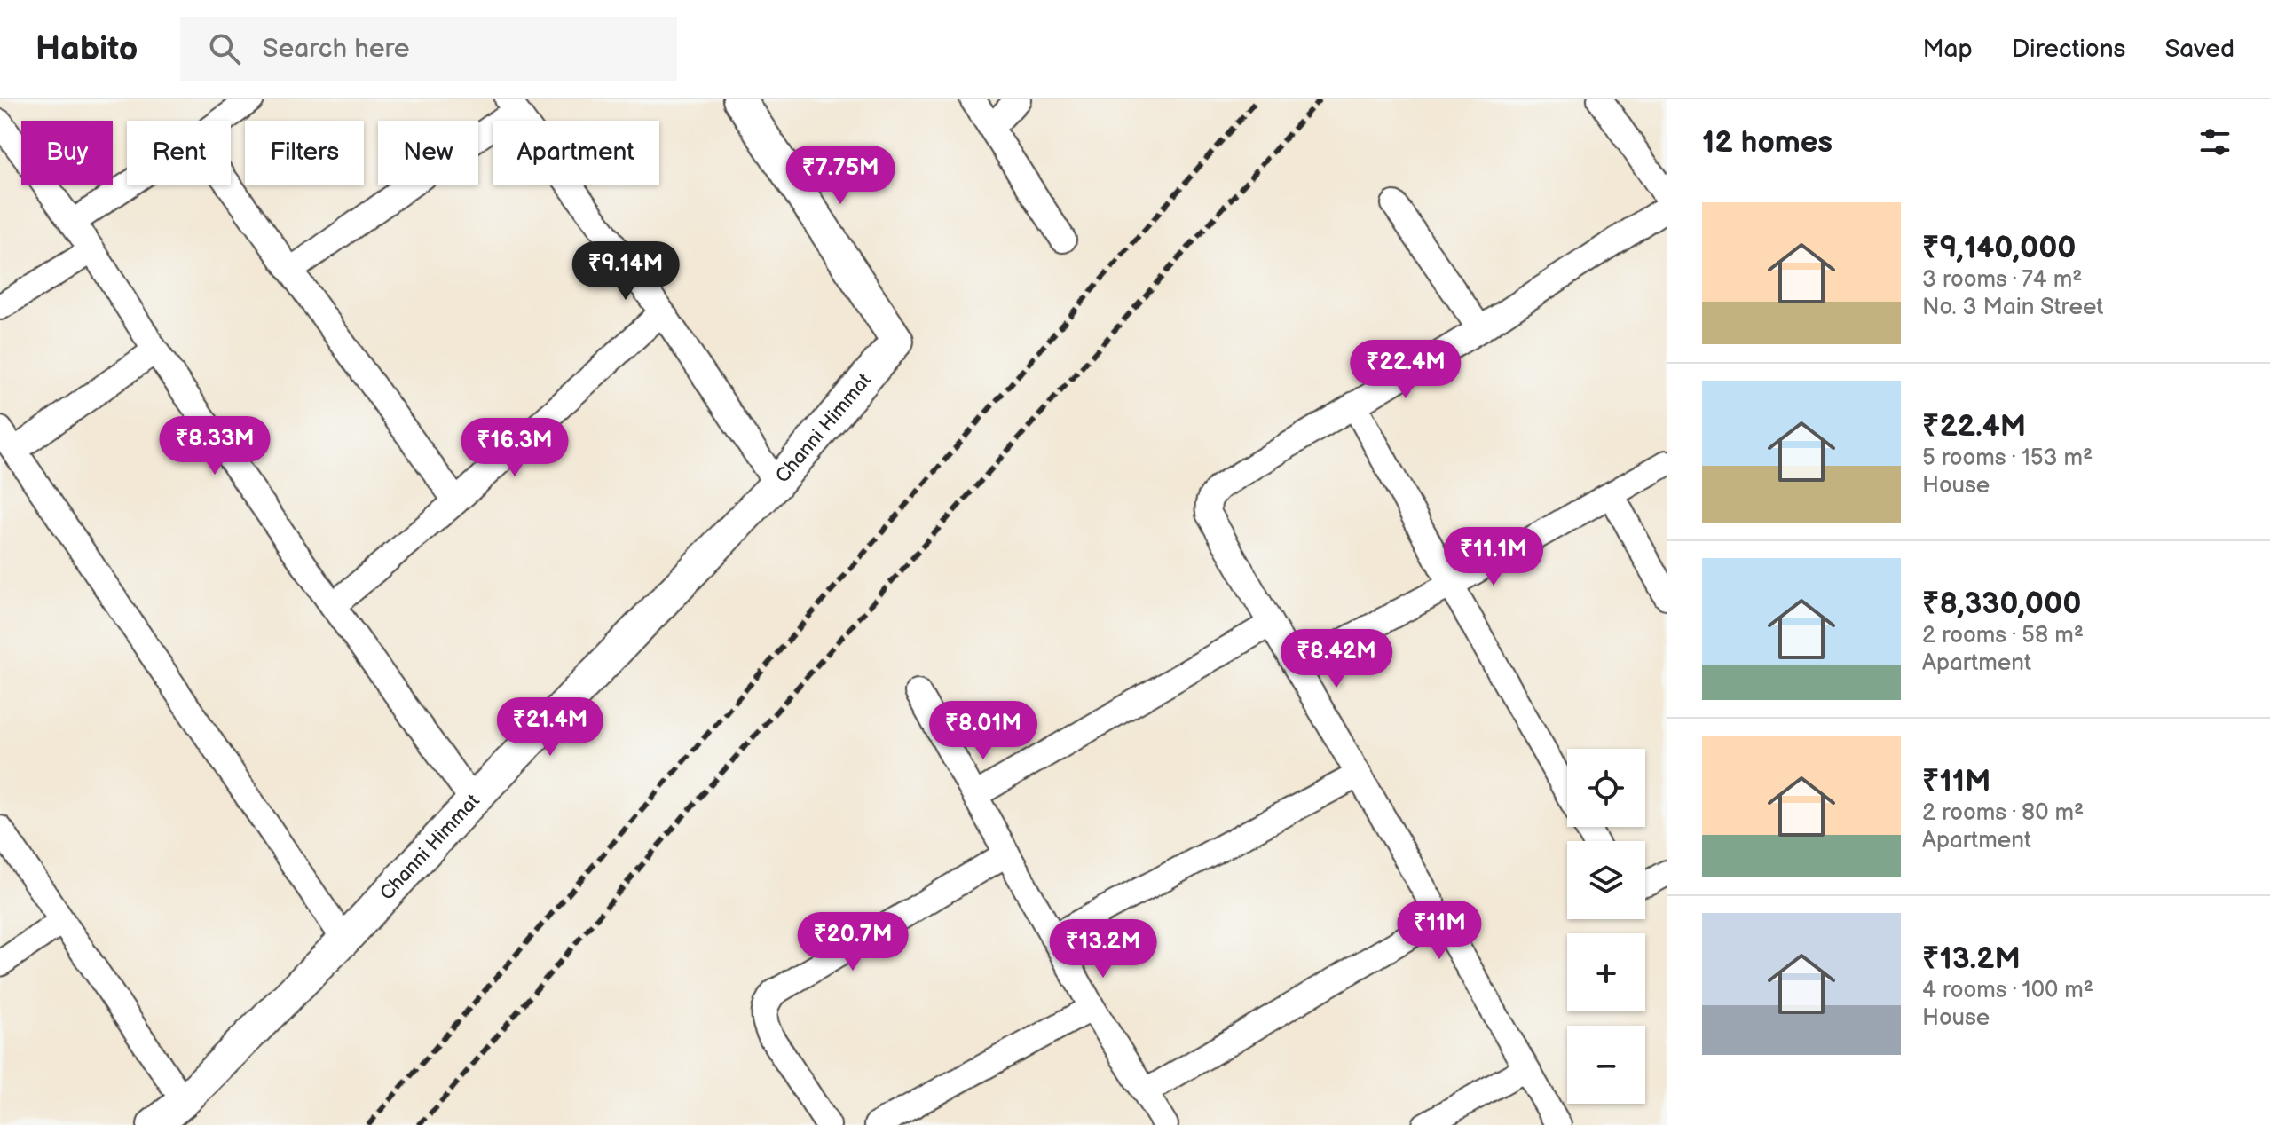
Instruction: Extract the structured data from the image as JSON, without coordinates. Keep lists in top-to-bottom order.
{
  "streets": {
    "street": ["Channi Himmat"]
  },
  "page": {
    "header": "Habito",
    "search": "Search here",
    "nav": ["Map", "Directions", "Saved"],
    "heading": "12 homes",
    "chip": [
      "Buy",
      "Rent",
      "Filters",
      "New",
      "Apartment"
    ],
    "price": [
      "₹7.75M",
      "₹9.14M",
      "₹22.4M",
      "₹8.33M",
      "₹16.3M",
      "₹11.1M",
      "₹8.42M",
      "₹21.4M",
      "₹8.01M",
      "₹11M",
      "₹20.7M",
      "₹13.2M"
    ],
    "list": [
      {
        "name": "₹9,140,000",
        "note": "3 rooms · 74 m² · No. 3 Main Street"
      },
      {
        "name": "₹22.4M",
        "note": "5 rooms · 153 m² · House"
      },
      {
        "name": "₹8,330,000",
        "note": "2 rooms · 58 m² · Apartment"
      },
      {
        "name": "₹11M",
        "note": "2 rooms · 80 m² · Apartment"
      },
      {
        "name": "₹13.2M",
        "note": "4 rooms · 100 m² · House"
      }
    ],
    "map_buttons": ["+", "−"]
  }
}
